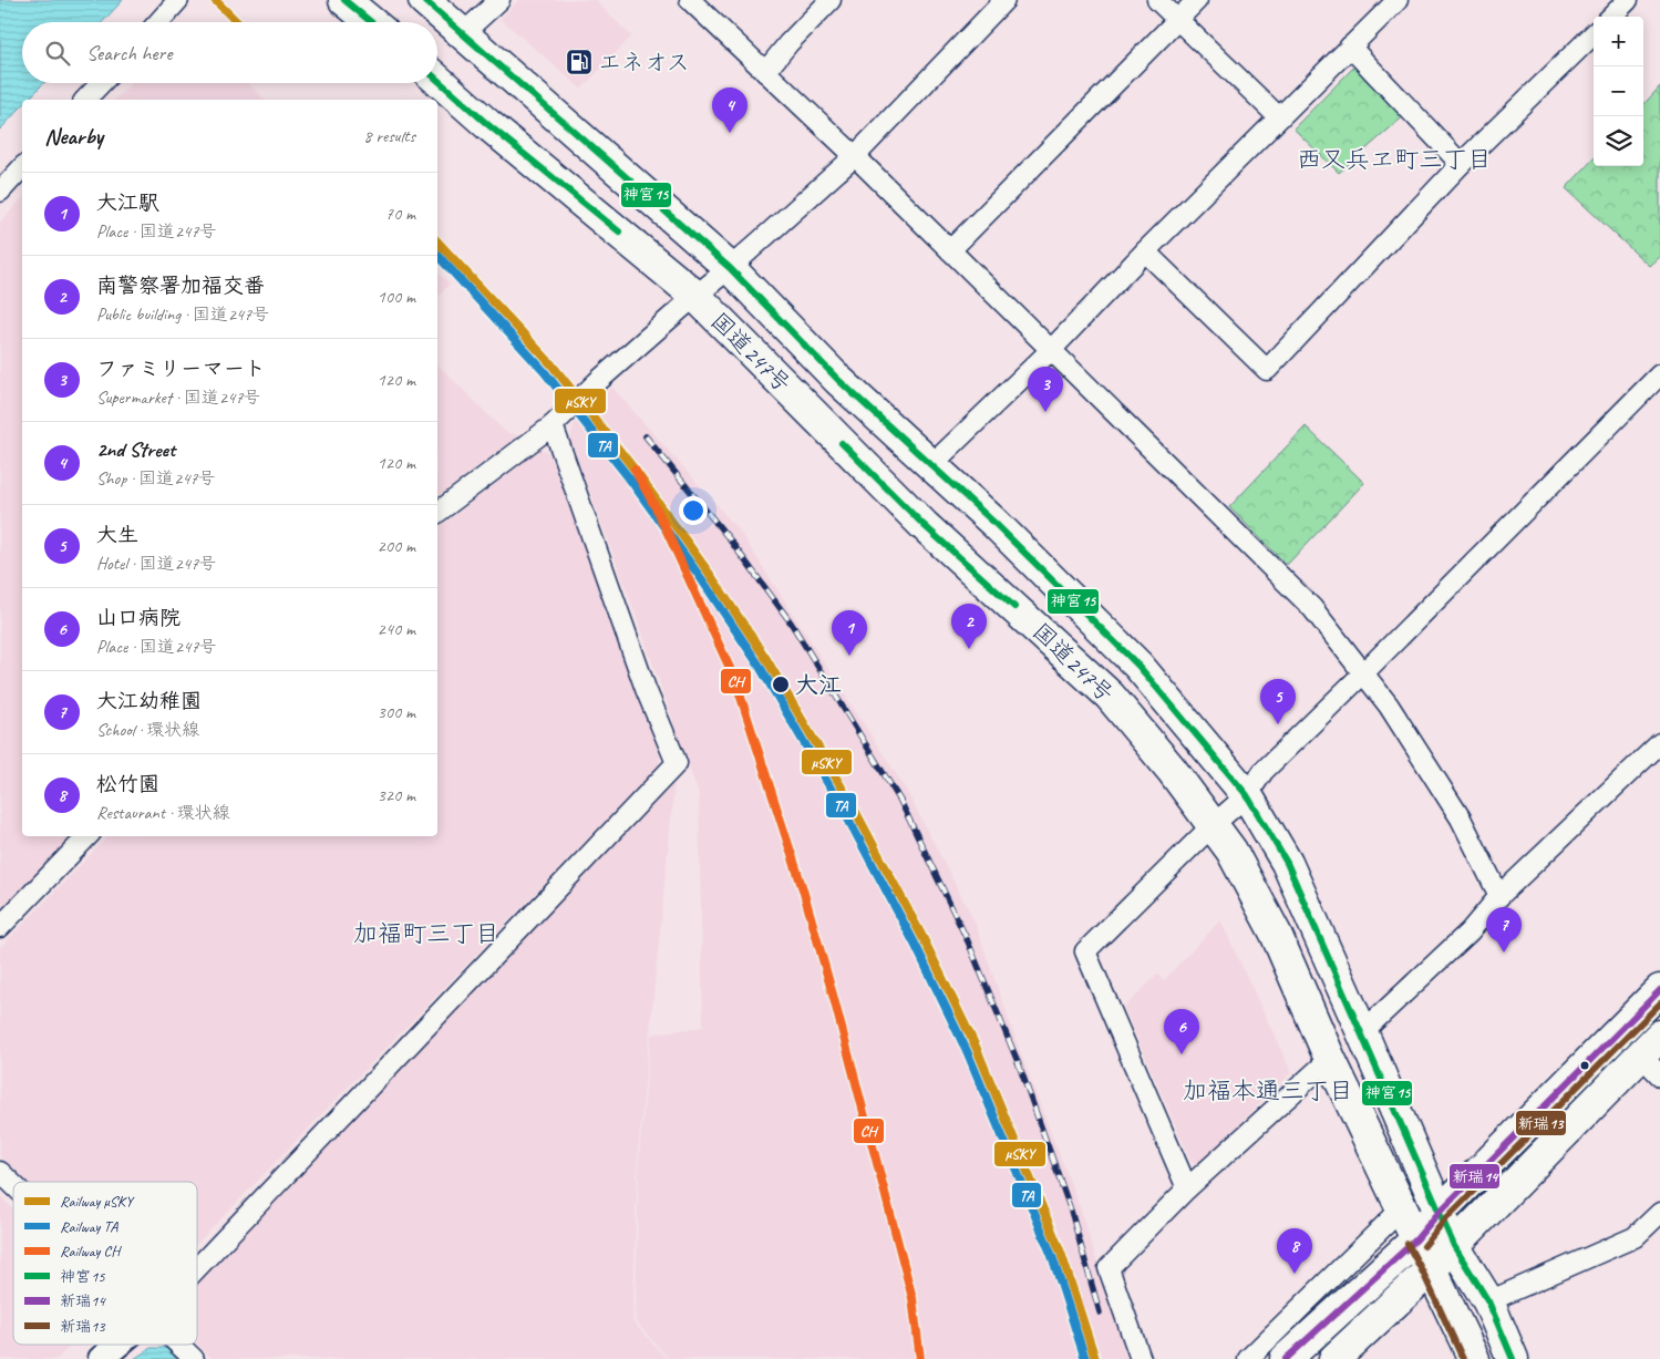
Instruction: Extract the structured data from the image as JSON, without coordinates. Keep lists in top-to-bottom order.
{
  "streets": {
    "main road": ["国道247号"]
  },
  "districts": ["西又兵ヱ町三丁目", "加福町三丁目", "加福本通三丁目"],
  "places": {
    "fuel station": ["エネオス"],
    "other": ["大江"]
  },
  "lines": [
    "rail line μSKY",
    "transit line 神宮15",
    "rail line TA",
    "rail line CH",
    "transit line 新瑞14",
    "transit line 新瑞13"
  ],
  "legend": [
    "Railway μSKY",
    "Railway TA",
    "Railway CH",
    "神宮15",
    "新瑞14",
    "新瑞13"
  ],
  "page": {
    "map_buttons": ["+", "−"],
    "search": "Search here",
    "pins": [
      "4",
      "3",
      "2",
      "1",
      "5",
      "7",
      "6",
      "8"
    ],
    "heading": ["Nearby", "8 results"],
    "list": [
      {
        "mark": "1",
        "name": "大江駅",
        "note": "Place · 国道247号",
        "value": "70 m"
      },
      {
        "mark": "2",
        "name": "南警察署加福交番",
        "note": "Public building · 国道247号",
        "value": "100 m"
      },
      {
        "mark": "3",
        "name": "ファミリーマート",
        "note": "Supermarket · 国道247号",
        "value": "120 m"
      },
      {
        "mark": "4",
        "name": "2nd Street",
        "note": "Shop · 国道247号",
        "value": "120 m"
      },
      {
        "mark": "5",
        "name": "大生",
        "note": "Hotel · 国道247号",
        "value": "200 m"
      },
      {
        "mark": "6",
        "name": "山口病院",
        "note": "Place · 国道247号",
        "value": "240 m"
      },
      {
        "mark": "7",
        "name": "大江幼稚園",
        "note": "School · 環状線",
        "value": "300 m"
      },
      {
        "mark": "8",
        "name": "松竹園",
        "note": "Restaurant · 環状線",
        "value": "320 m"
      }
    ]
  }
}
